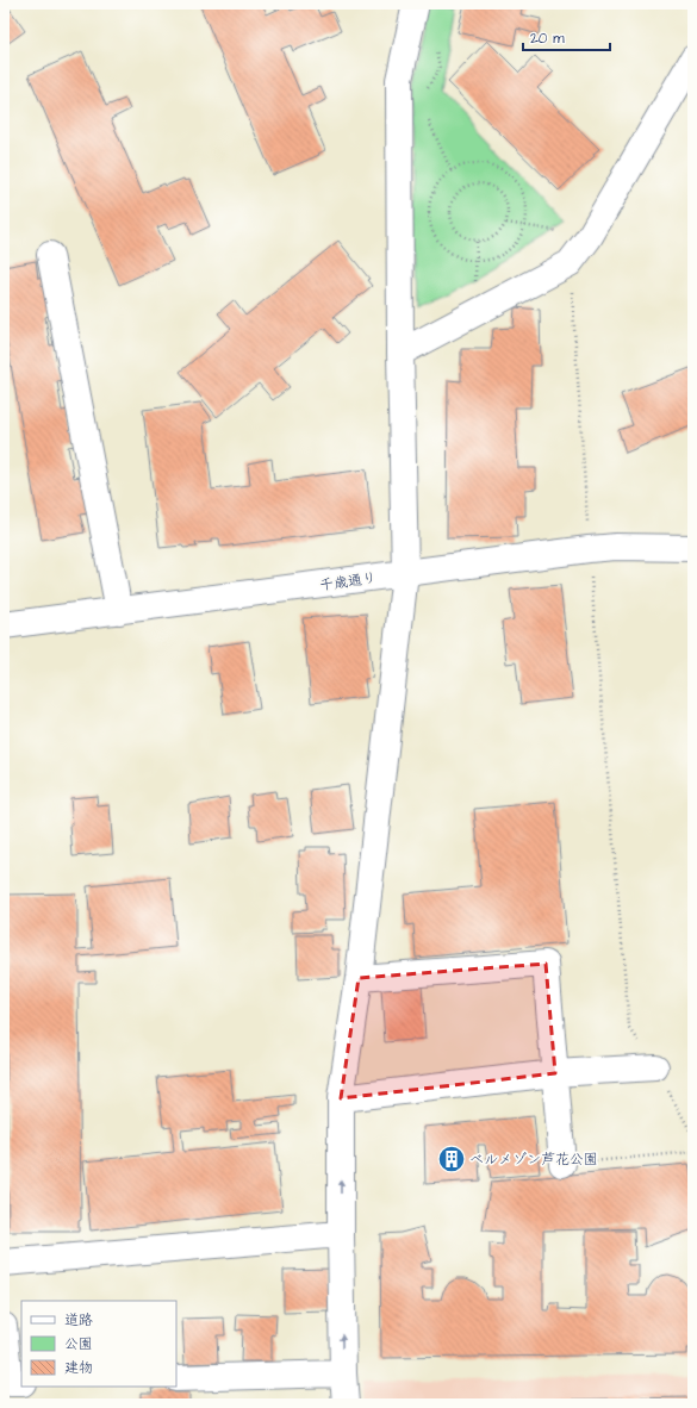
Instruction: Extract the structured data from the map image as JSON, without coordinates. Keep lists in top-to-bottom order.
{
  "streets": {
    "street": ["千歳通り"]
  },
  "places": {
    "building": ["ベルメゾン芦花公園"]
  },
  "legend": ["道路", "公園", "建物"],
  "scale_bar": "20 m"
}
